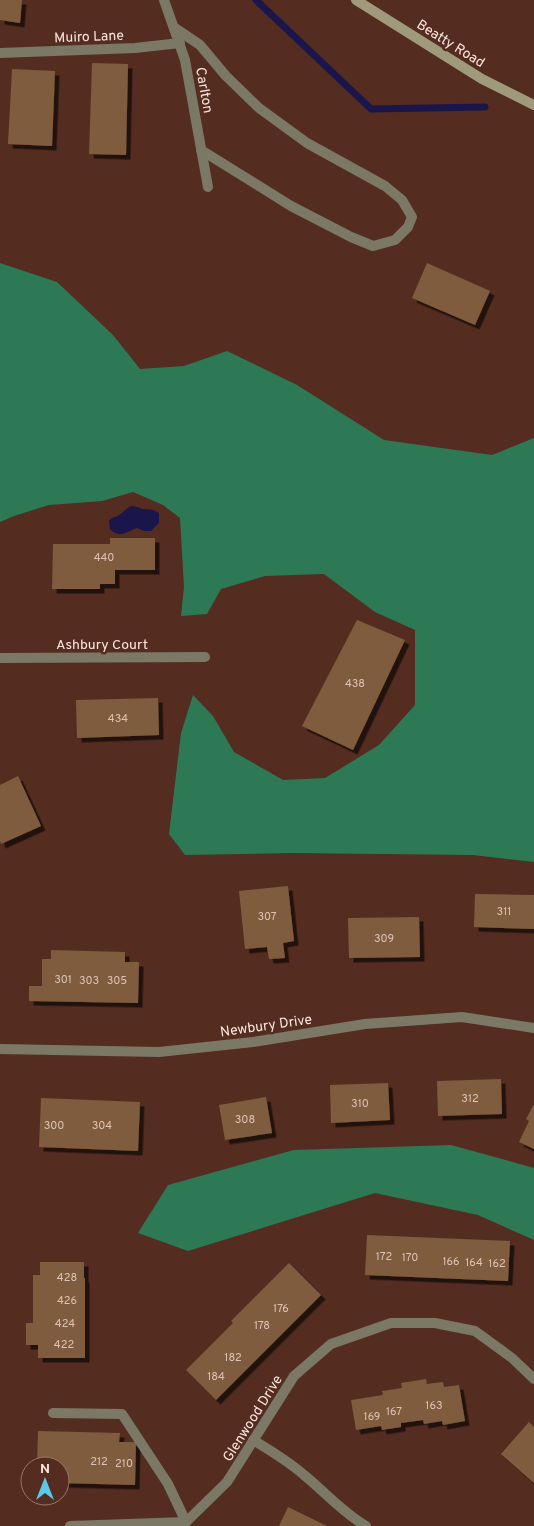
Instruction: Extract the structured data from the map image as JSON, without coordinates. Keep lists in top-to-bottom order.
{
  "streets": {
    "street": [
      "Muiro Lane",
      "Beatty Road",
      "Carlton",
      "Ashbury Court",
      "Newbury Drive",
      "Glenwood Drive"
    ]
  },
  "crossings": [
    ["Muiro Lane", "Carlton"]
  ],
  "house_numbers": [
    "440",
    "438",
    "434",
    "311",
    "307",
    "309",
    "301",
    "303",
    "305",
    "312",
    "310",
    "308",
    "300",
    "304",
    "172",
    "170",
    "166",
    "164",
    "162",
    "428",
    "426",
    "176",
    "424",
    "178",
    "422",
    "182",
    "184",
    "163",
    "167",
    "169",
    "212",
    "210"
  ],
  "north": "top"
}
